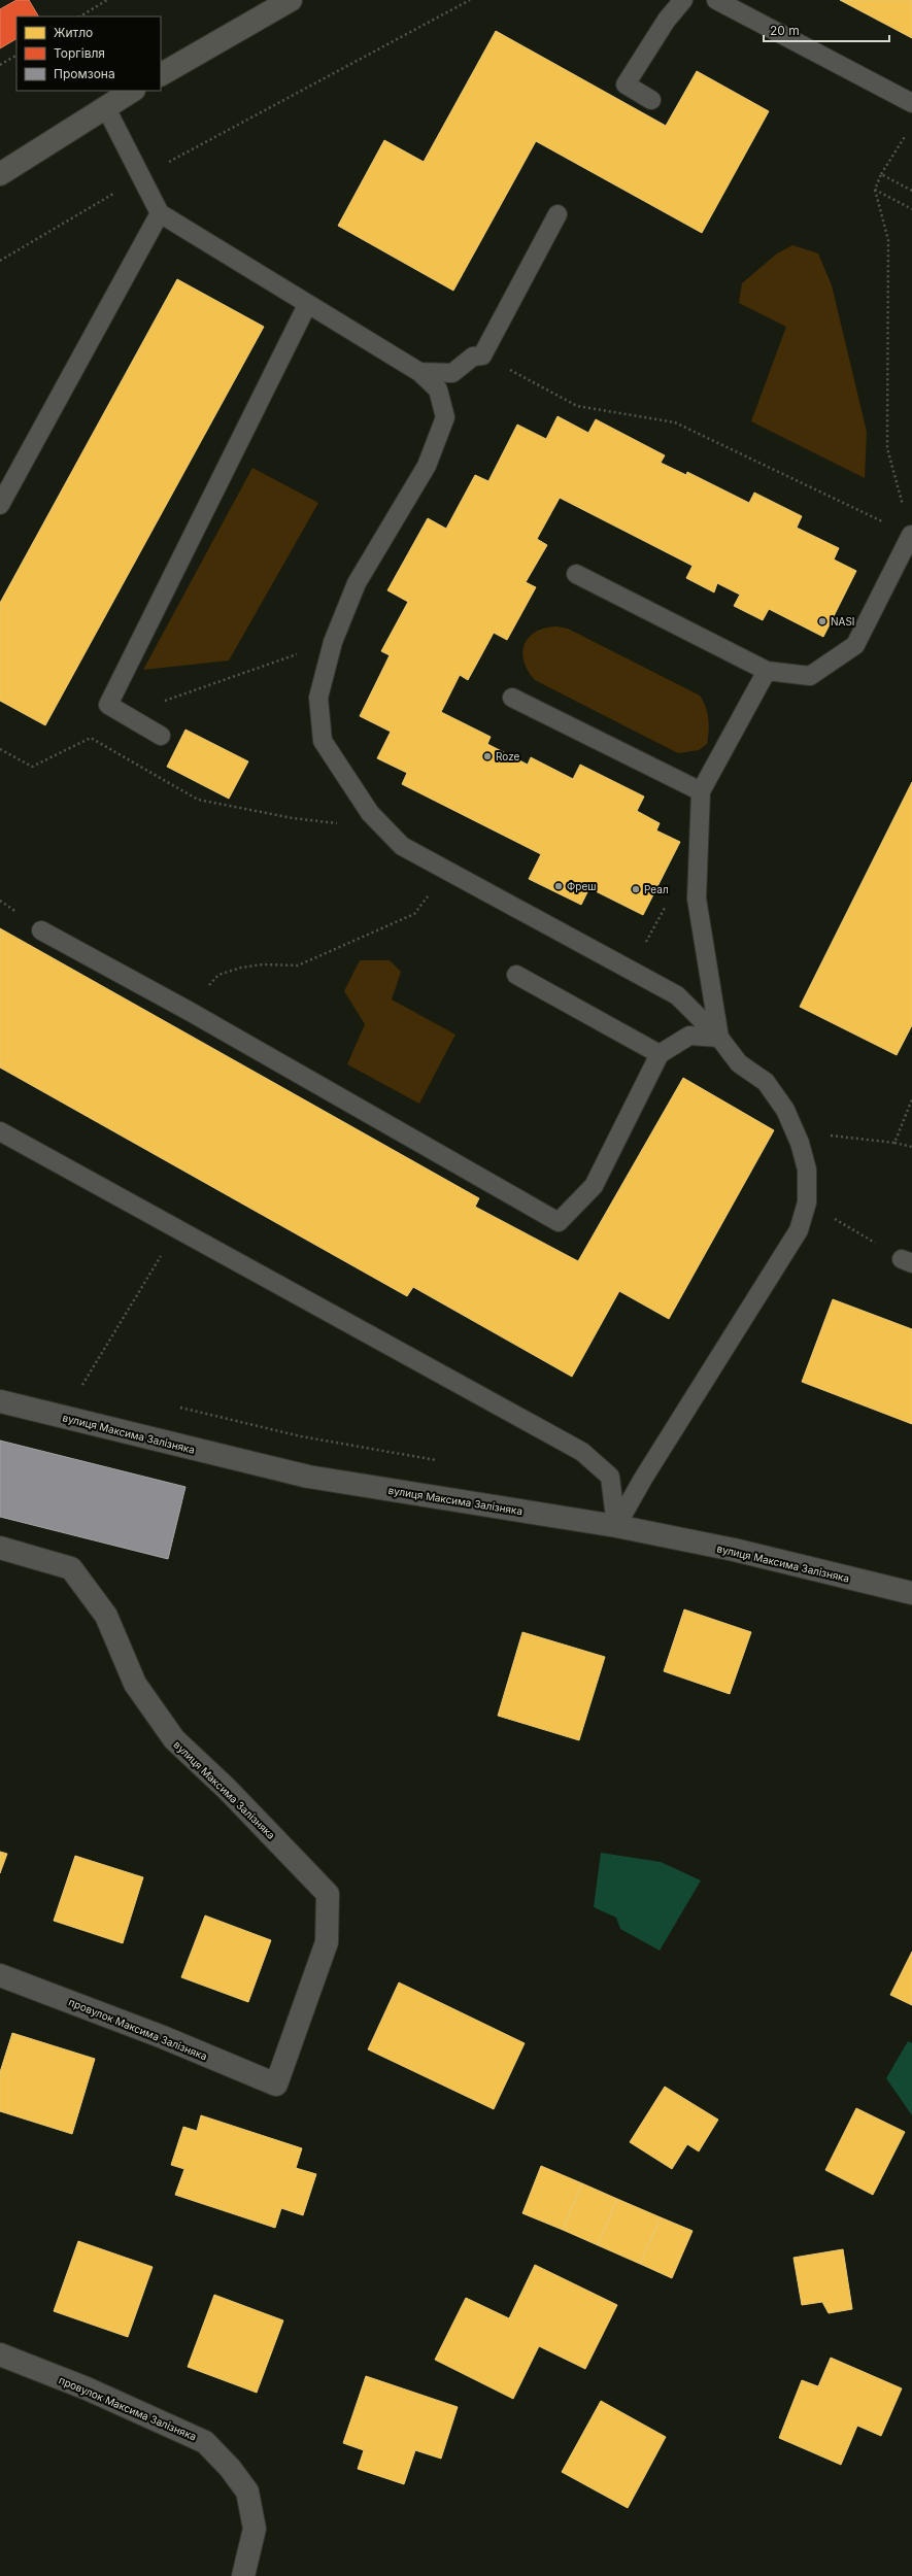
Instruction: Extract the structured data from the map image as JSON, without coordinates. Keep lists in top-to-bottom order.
{
  "streets": {
    "street": ["вулиця Максима Залізняка", "провулок Максима Залізняка"]
  },
  "crossings": [
    ["вулиця Максима Залізняка", "провулок Максима Залізняка"]
  ],
  "places": [
    "NASI",
    "Roze",
    "Фреш",
    "Реал"
  ],
  "legend": ["Житло", "Торгівля", "Промзона"],
  "scale_bar": "20 m"
}
